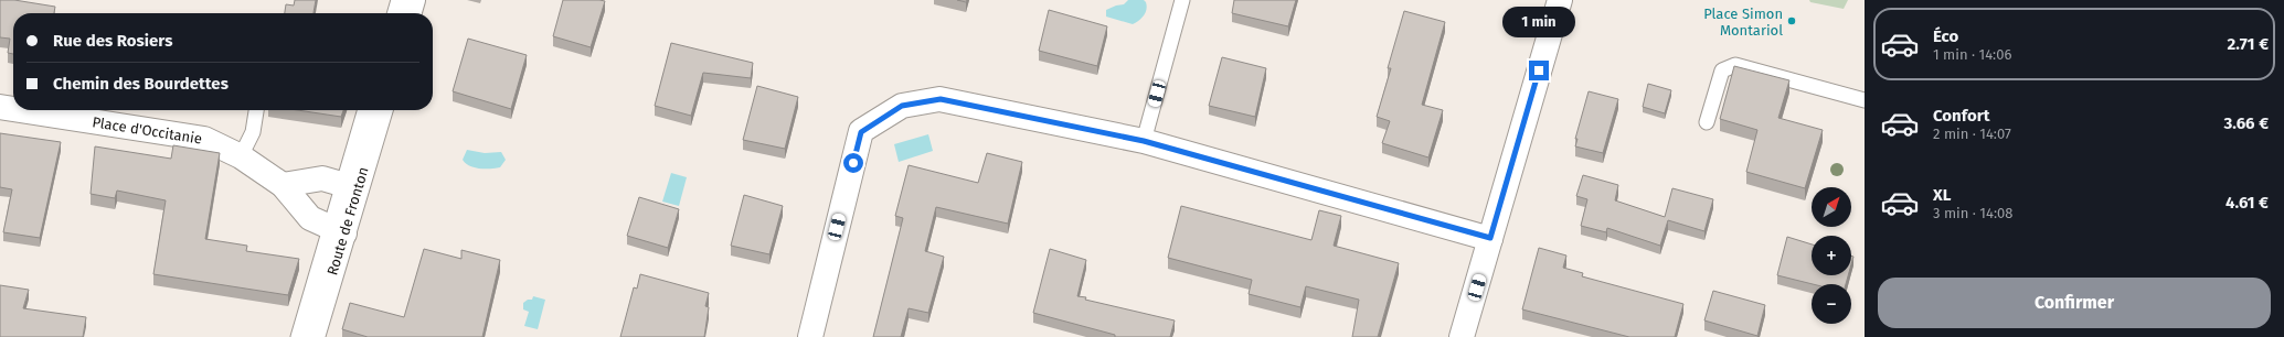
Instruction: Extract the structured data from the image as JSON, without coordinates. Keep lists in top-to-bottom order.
{
  "streets": {
    "street": ["Place d'Occitanie", "Route de Fronton"]
  },
  "crossings": [
    ["Place d'Occitanie", "Route de Fronton"]
  ],
  "places": ["Place Simon Montariol"],
  "north": "top right",
  "page": {
    "bubble": "1 min",
    "list": [
      {
        "name": "Éco",
        "note": "1 min · 14:06",
        "value": "2.71 €"
      },
      {
        "name": "Confort",
        "note": "2 min · 14:07",
        "value": "3.66 €"
      },
      {
        "name": "XL",
        "note": "3 min · 14:08",
        "value": "4.61 €"
      }
    ],
    "banner": ["Rue des Rosiers", "Chemin des Bourdettes"],
    "map_buttons": ["+", "−"],
    "buttons": "Confirmer"
  }
}
